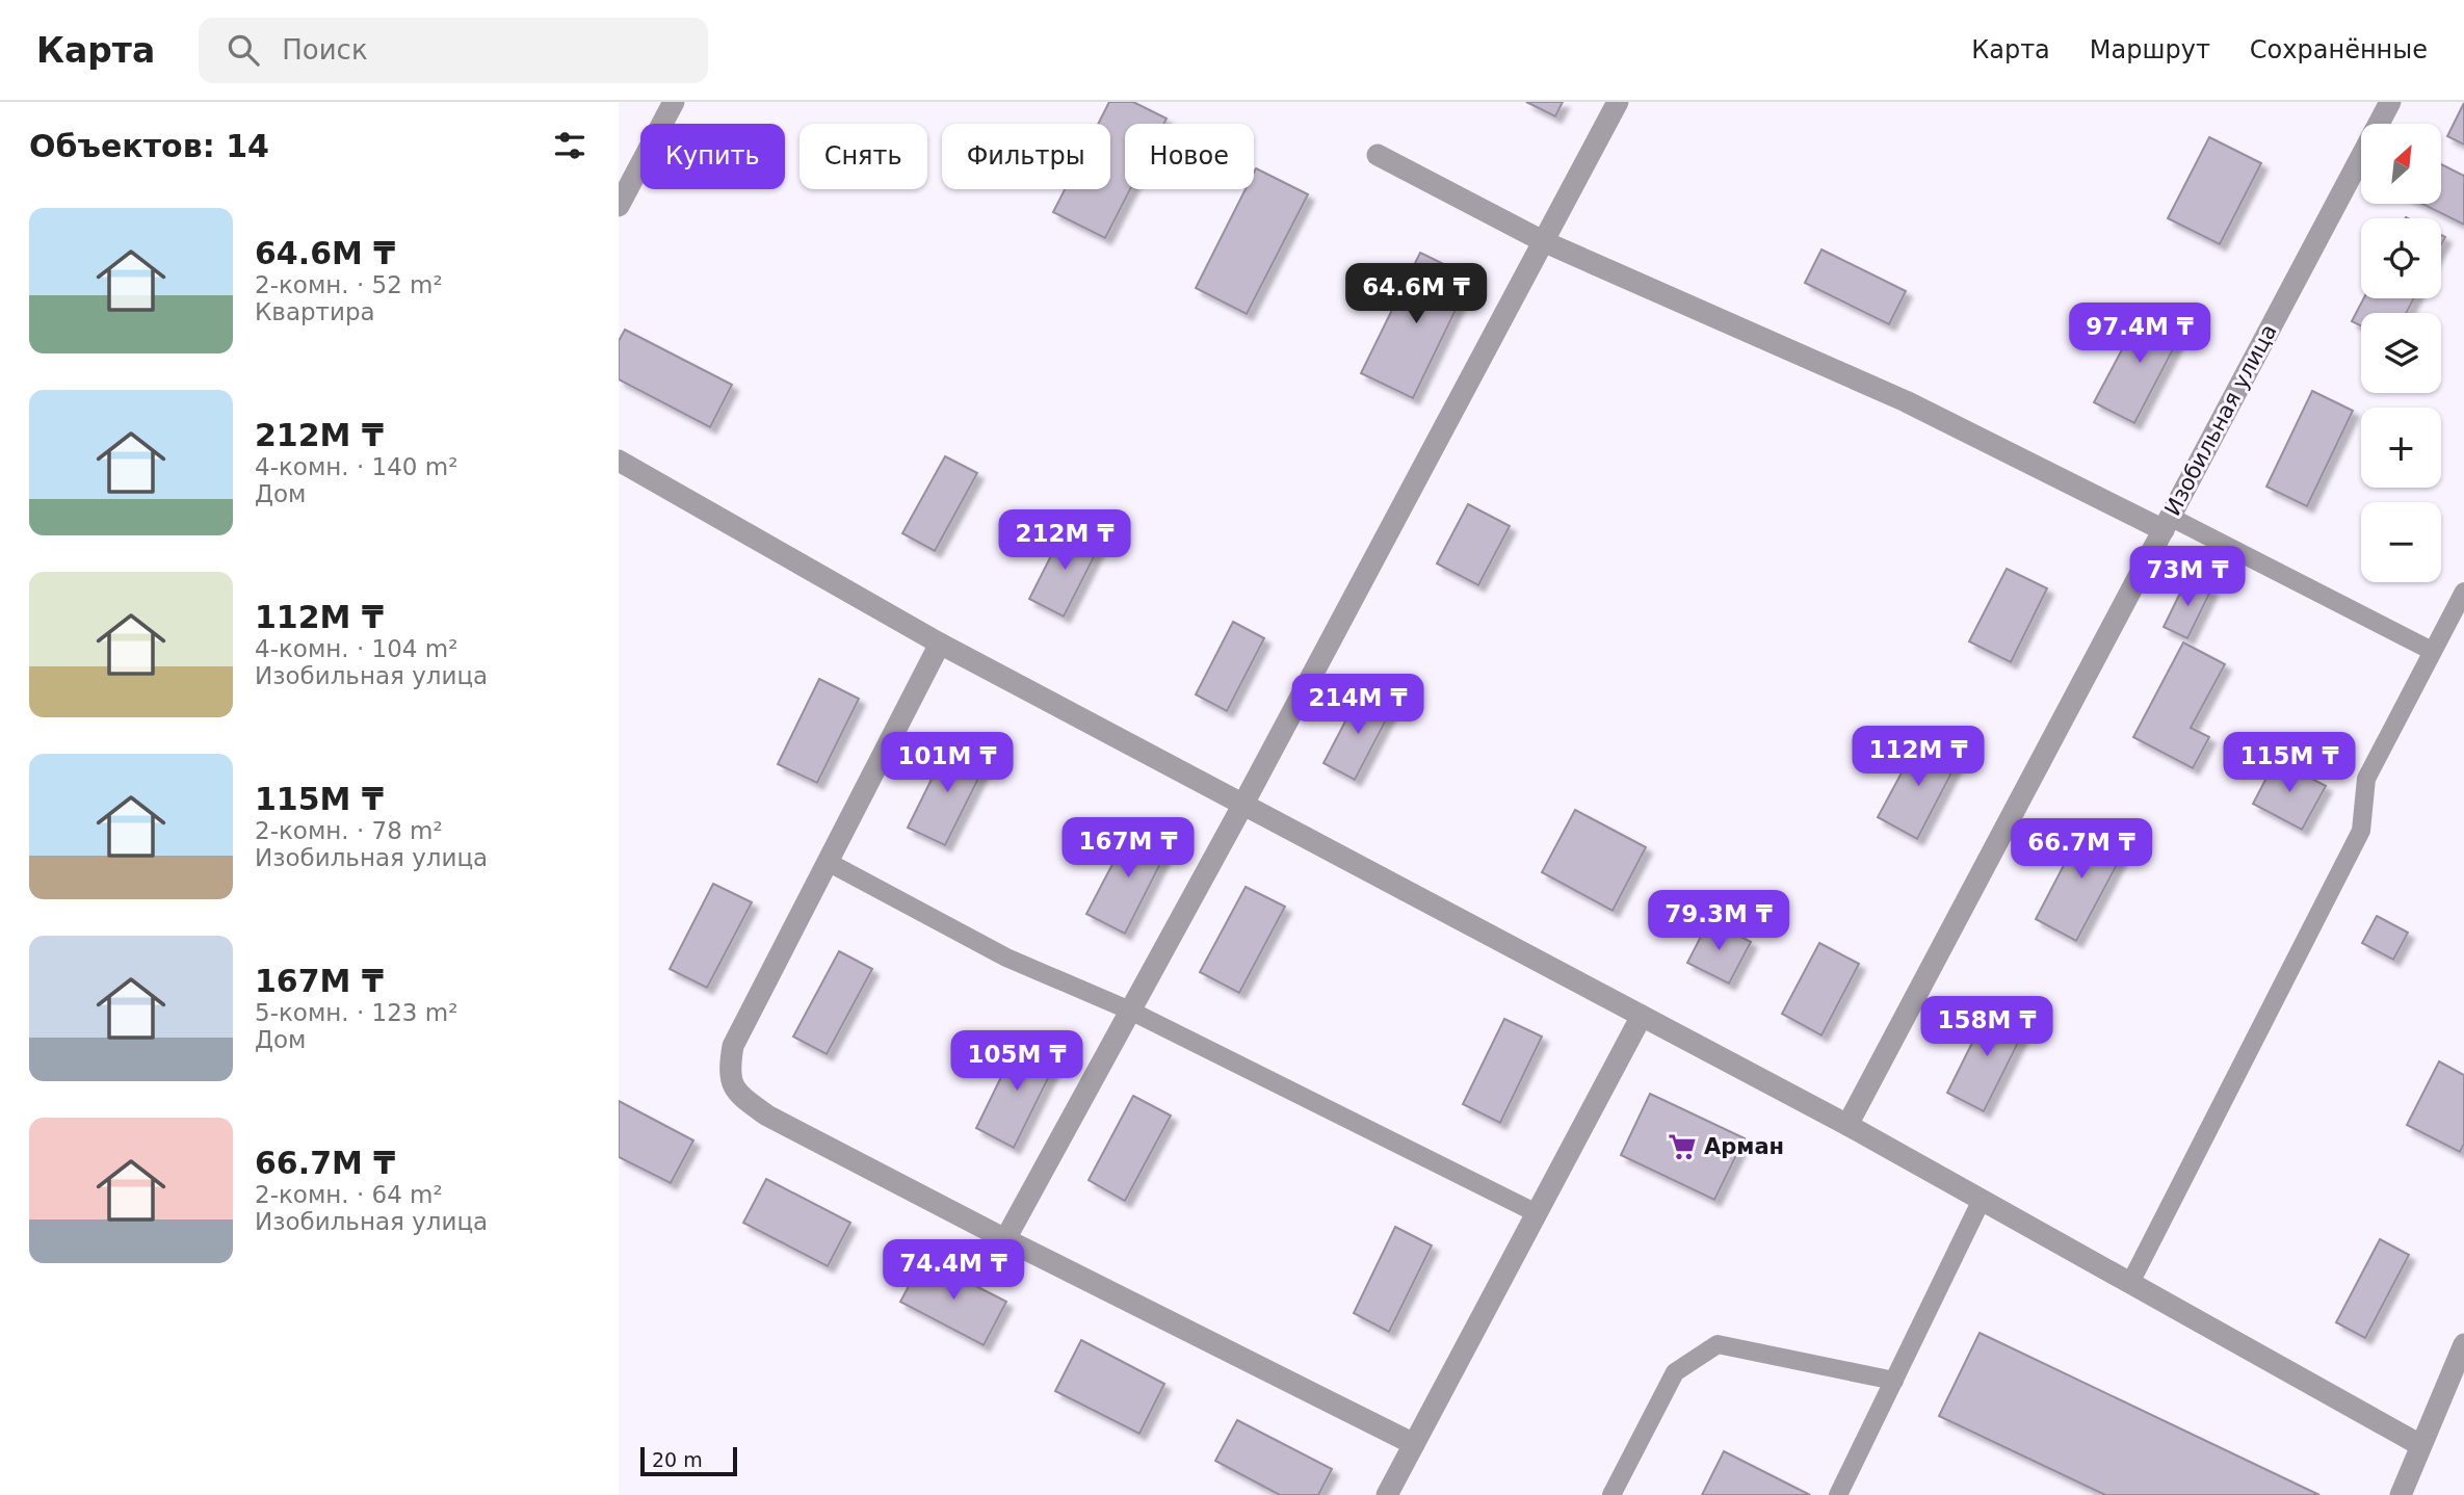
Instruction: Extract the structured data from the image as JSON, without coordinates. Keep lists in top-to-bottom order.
{
  "streets": {
    "street": ["Изобильная улица"]
  },
  "places": {
    "supermarket": ["Арман"]
  },
  "scale_bar": "20 m",
  "north": "top right",
  "page": {
    "header": "Карта",
    "search": "Поиск",
    "nav": ["Карта", "Маршрут", "Сохранённые"],
    "heading": "Объектов: 14",
    "map_buttons": ["+", "−"],
    "chip": [
      "Купить",
      "Снять",
      "Фильтры",
      "Новое"
    ],
    "list": [
      {
        "name": "64.6M ₸",
        "note": "2-комн. · 52 m² · Квартира"
      },
      {
        "name": "212M ₸",
        "note": "4-комн. · 140 m² · Дом"
      },
      {
        "name": "112M ₸",
        "note": "4-комн. · 104 m² · Изобильная улица"
      },
      {
        "name": "115M ₸",
        "note": "2-комн. · 78 m² · Изобильная улица"
      },
      {
        "name": "167M ₸",
        "note": "5-комн. · 123 m² · Дом"
      },
      {
        "name": "66.7M ₸",
        "note": "2-комн. · 64 m² · Изобильная улица"
      }
    ],
    "price": [
      "64.6M ₸",
      "97.4M ₸",
      "212M ₸",
      "73M ₸",
      "214M ₸",
      "112M ₸",
      "101M ₸",
      "115M ₸",
      "167M ₸",
      "66.7M ₸",
      "79.3M ₸",
      "158M ₸",
      "105M ₸",
      "74.4M ₸"
    ],
    "scale": "20 m"
  }
}
